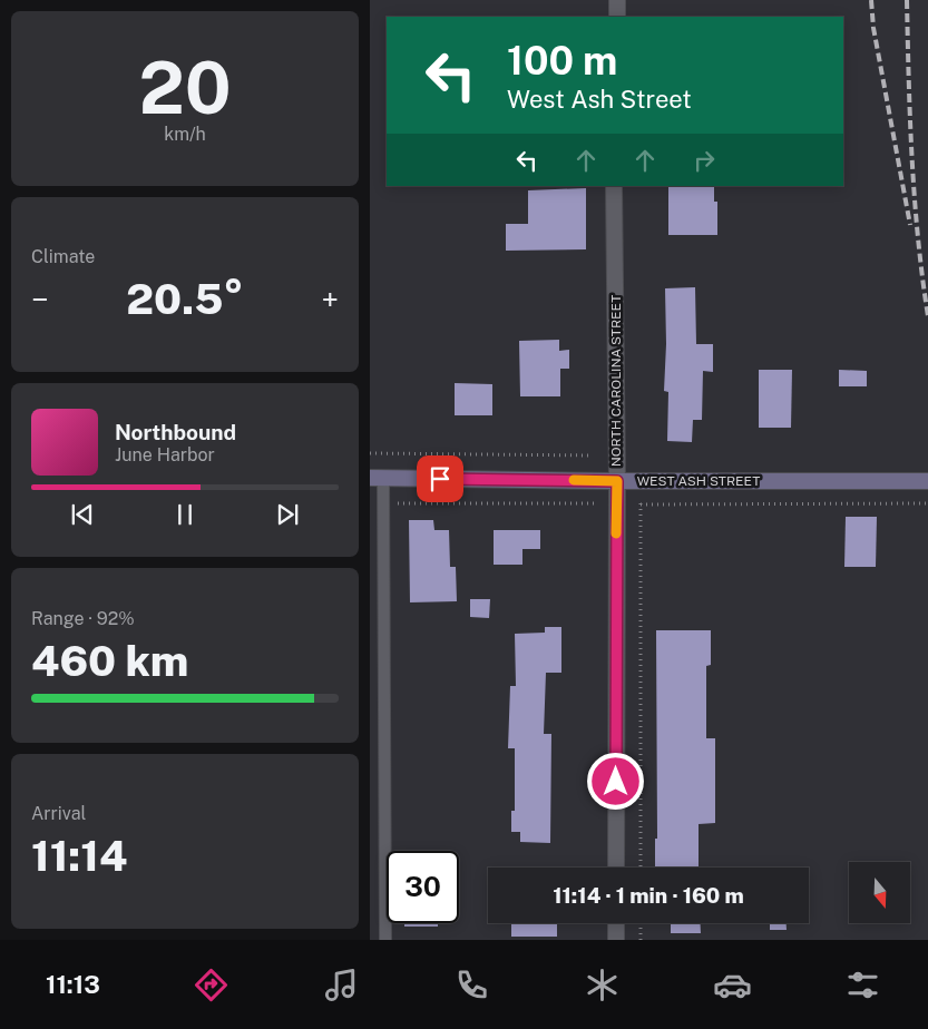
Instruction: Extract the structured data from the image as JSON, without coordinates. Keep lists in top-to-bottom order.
{
  "streets": {
    "main road": ["WEST ASH STREET"],
    "street": ["NORTH CAROLINA STREET"]
  },
  "crossings": [
    ["NORTH CAROLINA STREET", "WEST ASH STREET"]
  ],
  "north": "bottom",
  "page": {
    "tile": [
      ["20", "km/h"],
      "Climate",
      ["Range · 92%", "460 km"],
      ["Arrival", "11:14"]
    ],
    "turn": ["100 m", "West Ash Street"],
    "heat": ["−", "20.5°", "+"],
    "song": ["Northbound", "June Harbor"],
    "limit": "30",
    "trip": "11:14 · 1 min · 160 m",
    "tabs": "11:13"
  }
}
